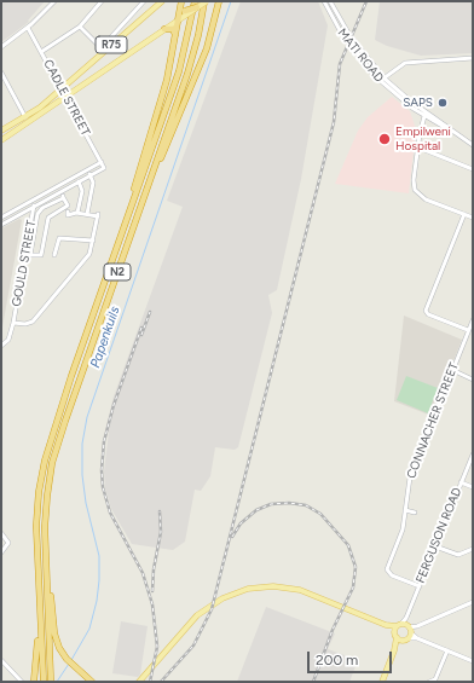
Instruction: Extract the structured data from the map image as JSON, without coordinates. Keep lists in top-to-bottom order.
{
  "streets": {
    "highway": ["N2"],
    "main road": ["R75"],
    "street": [
      "MATI ROAD",
      "CADLE STREET",
      "GOULD STREET",
      "CONNACHER STREET",
      "FERGUSON ROAD"
    ]
  },
  "crossings": [
    ["R75", "CADLE STREET"],
    ["CONNACHER STREET", "FERGUSON ROAD"]
  ],
  "water": ["Papenkuils"],
  "places": ["SAPS", "Empilweni Hospital"],
  "scale_bar": "200 m"
}
